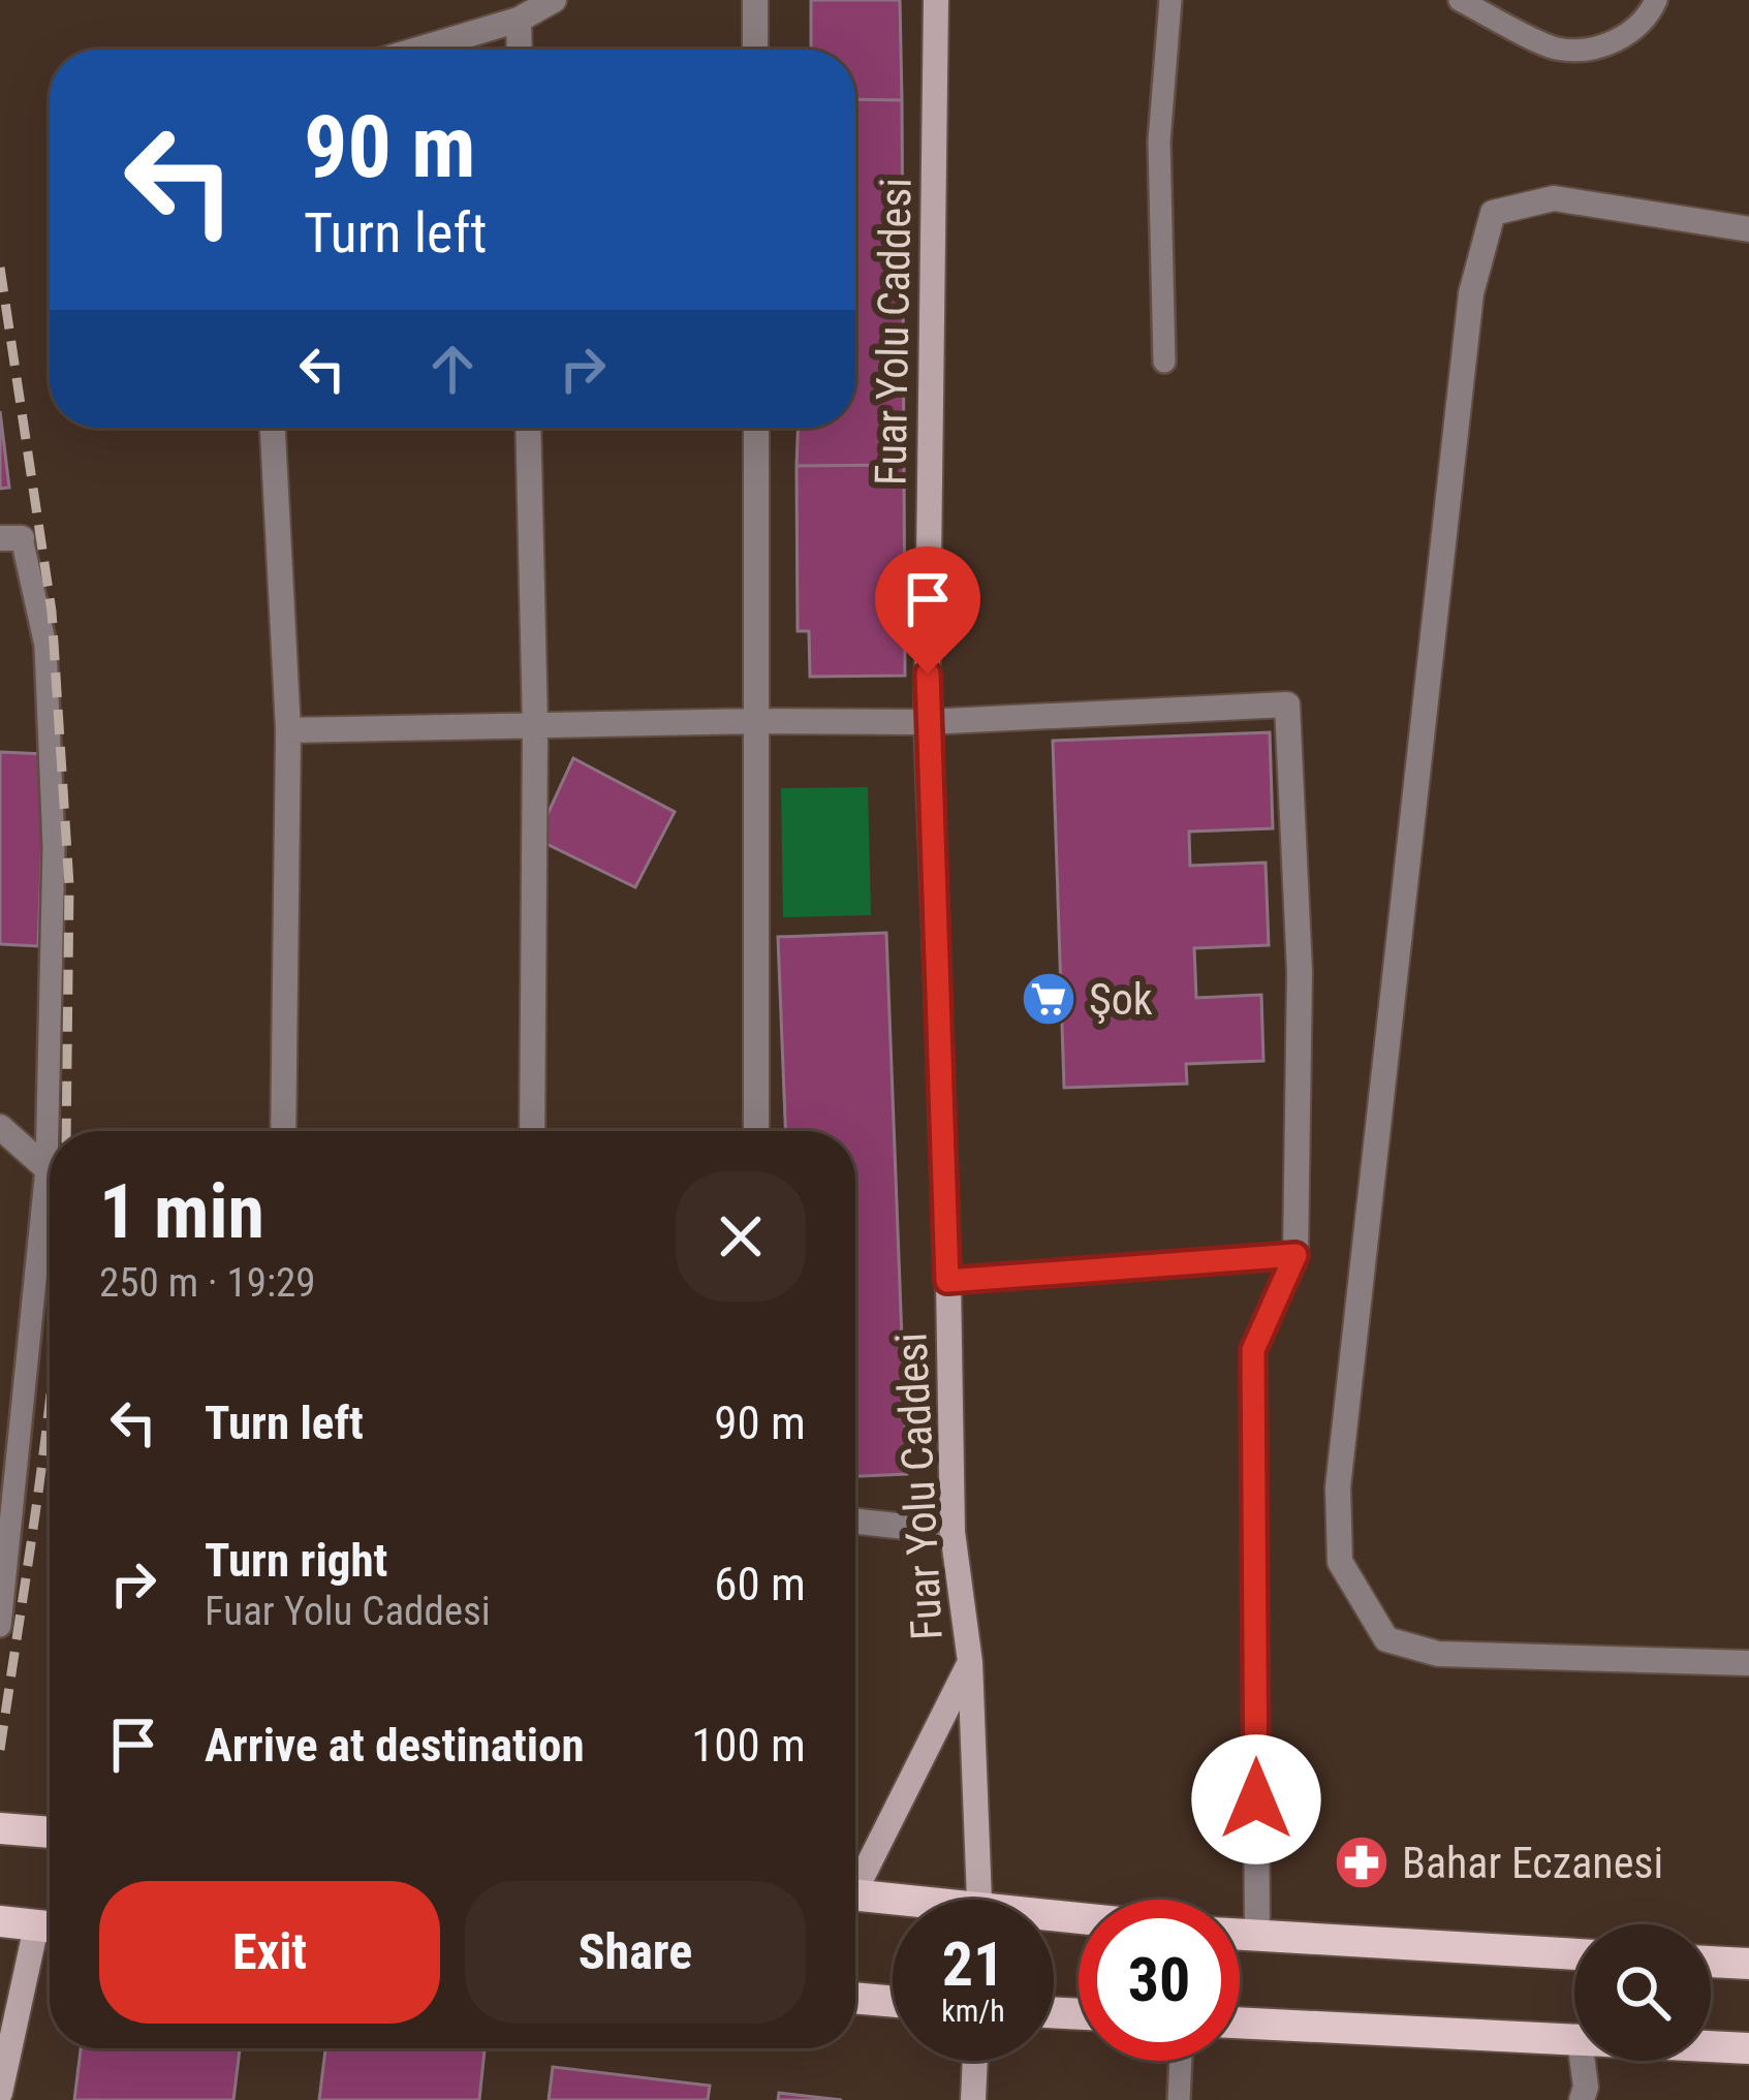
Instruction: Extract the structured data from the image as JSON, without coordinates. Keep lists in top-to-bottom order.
{
  "streets": {
    "main road": ["Fuar Yolu Caddesi"]
  },
  "places": {
    "supermarket": ["Şok"],
    "pharmacy": ["Bahar Eczanesi"]
  },
  "page": {
    "turn": ["90 m", "Turn left"],
    "heading": ["1 min", "250 m · 19:29"],
    "list": [
      {
        "name": "Turn left",
        "value": "90 m"
      },
      {
        "name": "Turn right",
        "note": "Fuar Yolu Caddesi",
        "value": "60 m"
      },
      {
        "name": "Arrive at destination",
        "value": "100 m"
      }
    ],
    "buttons": ["Exit", "Share"],
    "speed": "21 km/h",
    "limit": "30"
  }
}
